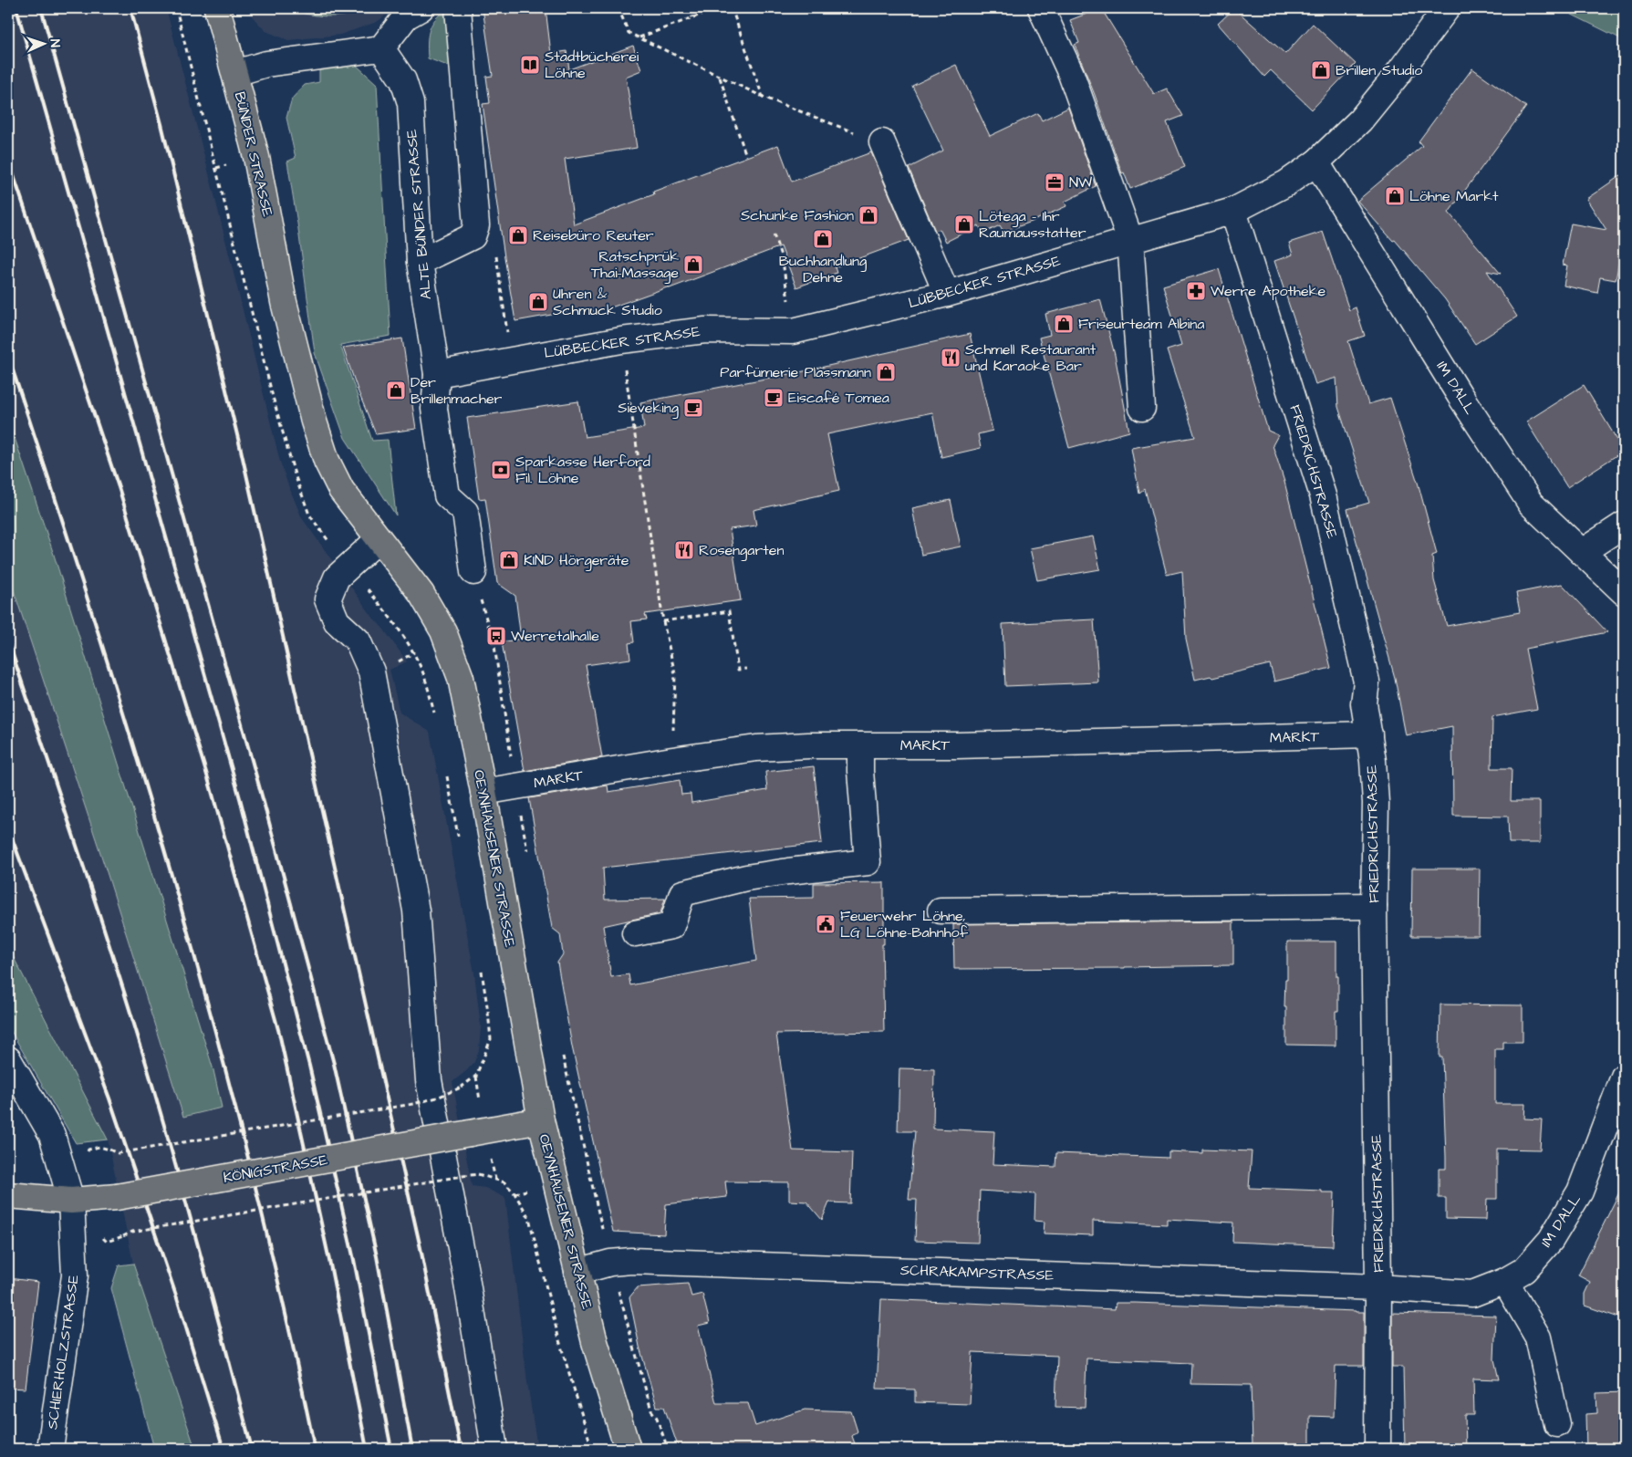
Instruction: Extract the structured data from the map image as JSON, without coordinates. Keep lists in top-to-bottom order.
{
  "streets": {
    "main road": ["BÜNDER STRASSE", "OEYNHAUSENER STRASSE", "KÖNIGSTRASSE"],
    "street": [
      "ALTE BÜNDER STRASSE",
      "LÜBBECKER STRASSE",
      "IM DALL",
      "FRIEDRICHSTRASSE",
      "MARKT",
      "SCHRAKAMPSTRASSE",
      "SCHIERHOLZSTRASSE"
    ]
  },
  "crossings": [
    ["BÜNDER STRASSE", "OEYNHAUSENER STRASSE"],
    ["ALTE BÜNDER STRASSE", "LÜBBECKER STRASSE"],
    ["LÜBBECKER STRASSE", "IM DALL"],
    ["LÜBBECKER STRASSE", "FRIEDRICHSTRASSE"],
    ["IM DALL", "FRIEDRICHSTRASSE"],
    ["IM DALL", "SCHRAKAMPSTRASSE"],
    ["FRIEDRICHSTRASSE", "MARKT"],
    ["FRIEDRICHSTRASSE", "SCHRAKAMPSTRASSE"],
    ["MARKT", "OEYNHAUSENER STRASSE"],
    ["OEYNHAUSENER STRASSE", "KÖNIGSTRASSE"],
    ["OEYNHAUSENER STRASSE", "SCHRAKAMPSTRASSE"],
    ["KÖNIGSTRASSE", "SCHIERHOLZSTRASSE"]
  ],
  "places": {
    "library": ["Stadtbücherei Löhne"],
    "shop": [
      "Brillen Studio",
      "Löhne Markt",
      "Schunke Fashion",
      "Lötega - Ihr Raumausstatter",
      "Reisebüro Reuter",
      "Buchhandlung Dehne",
      "Ratschprük Thai-Massage",
      "Uhren & Schmuck Studio",
      "Friseurteam Albina",
      "Parfümerie Plassmann",
      "Der Brillenmacher",
      "KIND Hörgeräte"
    ],
    "office": ["NW"],
    "pharmacy": ["Werre Apotheke"],
    "restaurant": ["Schmell Restaurant und Karaoke Bar", "Rosengarten"],
    "cafe": ["Eiscafé Tomea", "Sieveking"],
    "bank": ["Sparkasse Herford Fil. Löhne"],
    "bus stop": ["Werretalhalle"],
    "public building": ["Feuerwehr Löhne, LG Löhne-Bahnhof"]
  },
  "north": "right"
}
